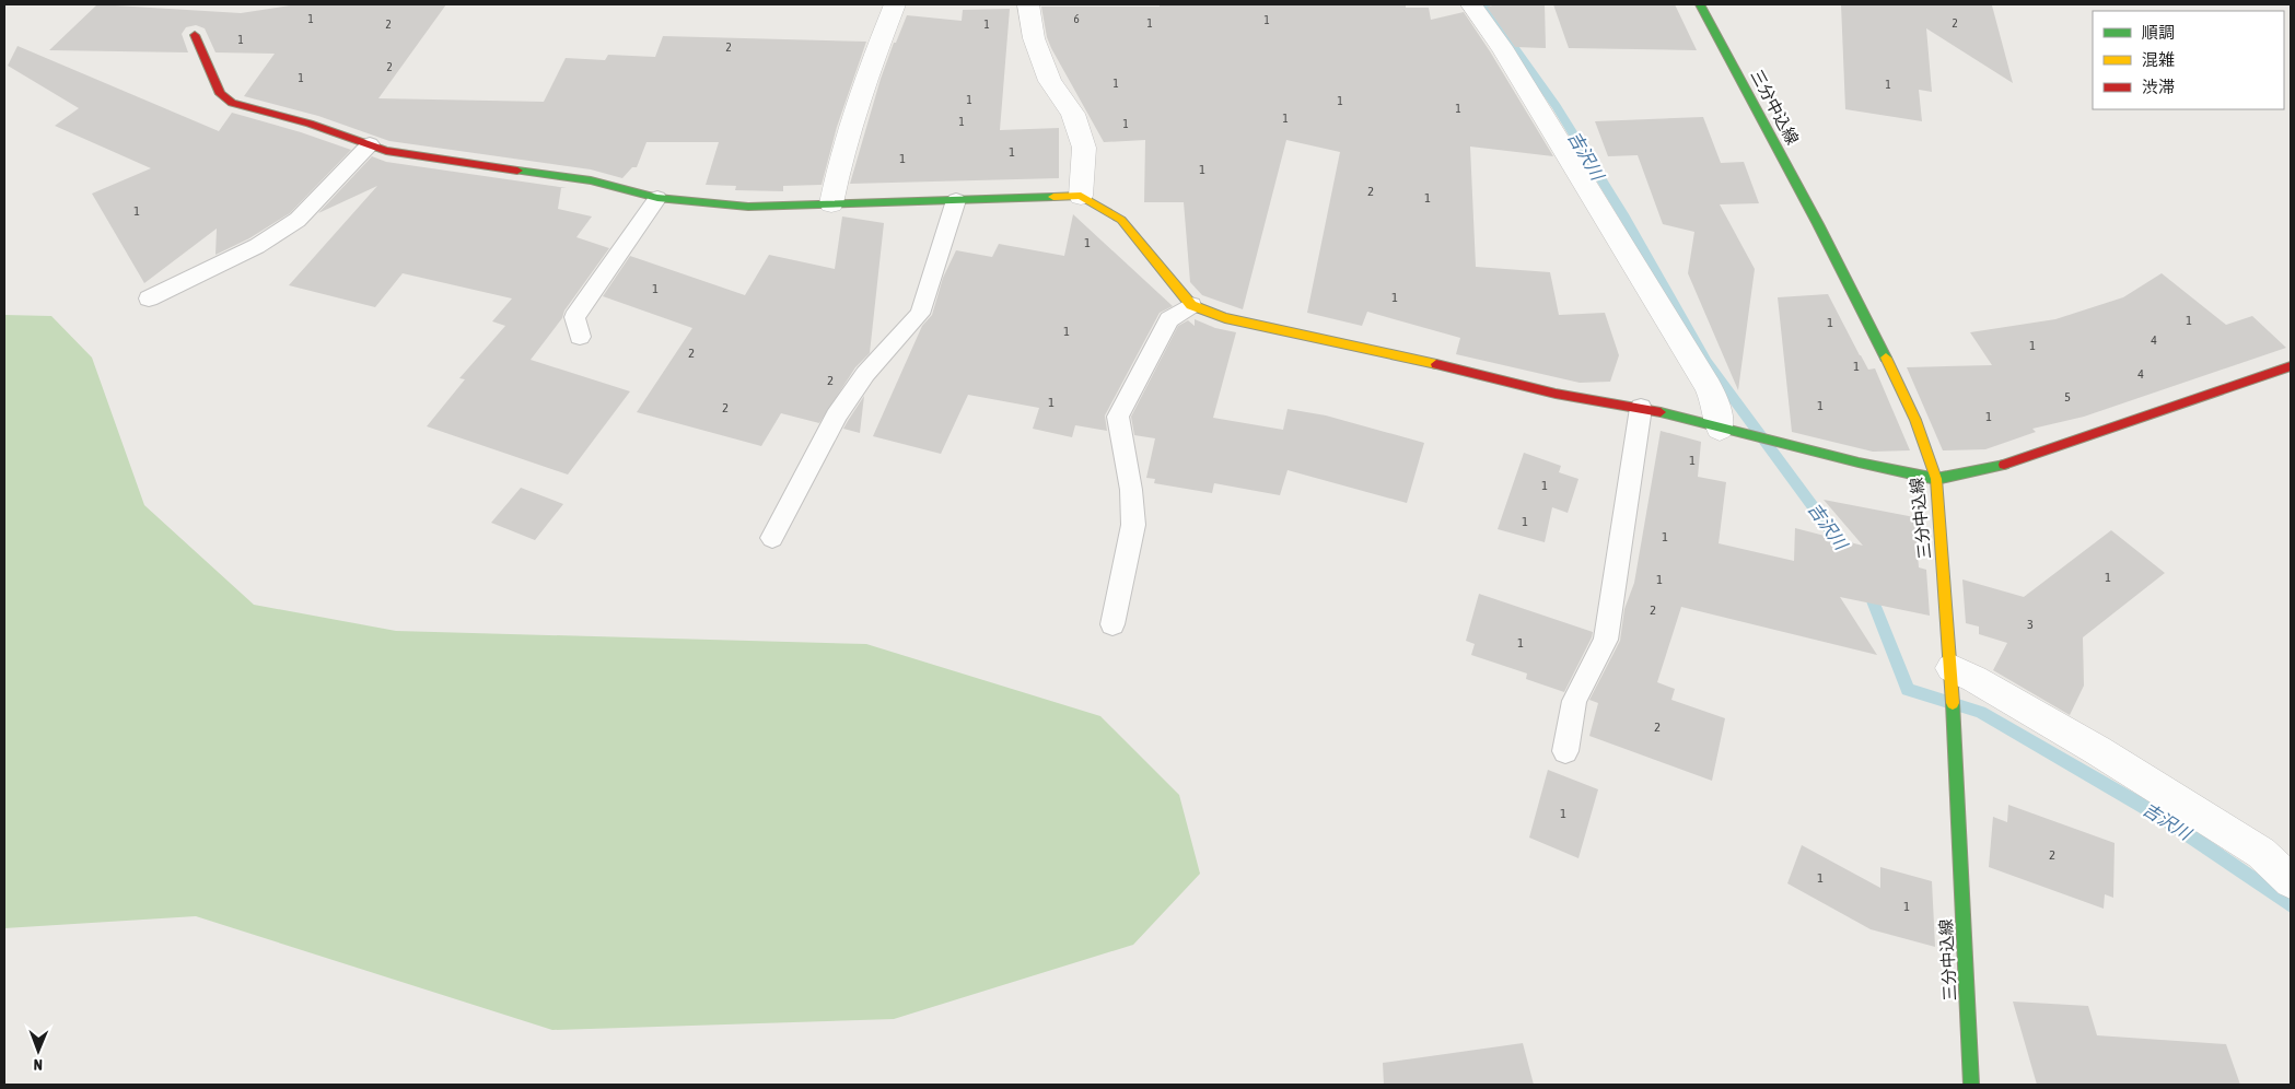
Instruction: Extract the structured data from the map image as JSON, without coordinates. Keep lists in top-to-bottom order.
{
  "streets": {
    "street": ["三分中込線"]
  },
  "water": ["吉沢川"],
  "house_numbers": [
    "1",
    "6",
    "1",
    "1",
    "2",
    "2",
    "1",
    "1",
    "2",
    "2",
    "1",
    "1",
    "1",
    "1",
    "1",
    "1",
    "1",
    "1",
    "1",
    "1",
    "1",
    "1",
    "2",
    "1",
    "1",
    "1",
    "1",
    "1",
    "1",
    "1",
    "1",
    "4",
    "1",
    "2",
    "1",
    "4",
    "2",
    "5",
    "1",
    "1",
    "2",
    "1",
    "1",
    "1",
    "1",
    "1",
    "1",
    "1",
    "2",
    "3",
    "1",
    "2",
    "1",
    "2",
    "1",
    "1"
  ],
  "legend": ["順調", "混雑", "渋滞"],
  "north": "bottom"
}
